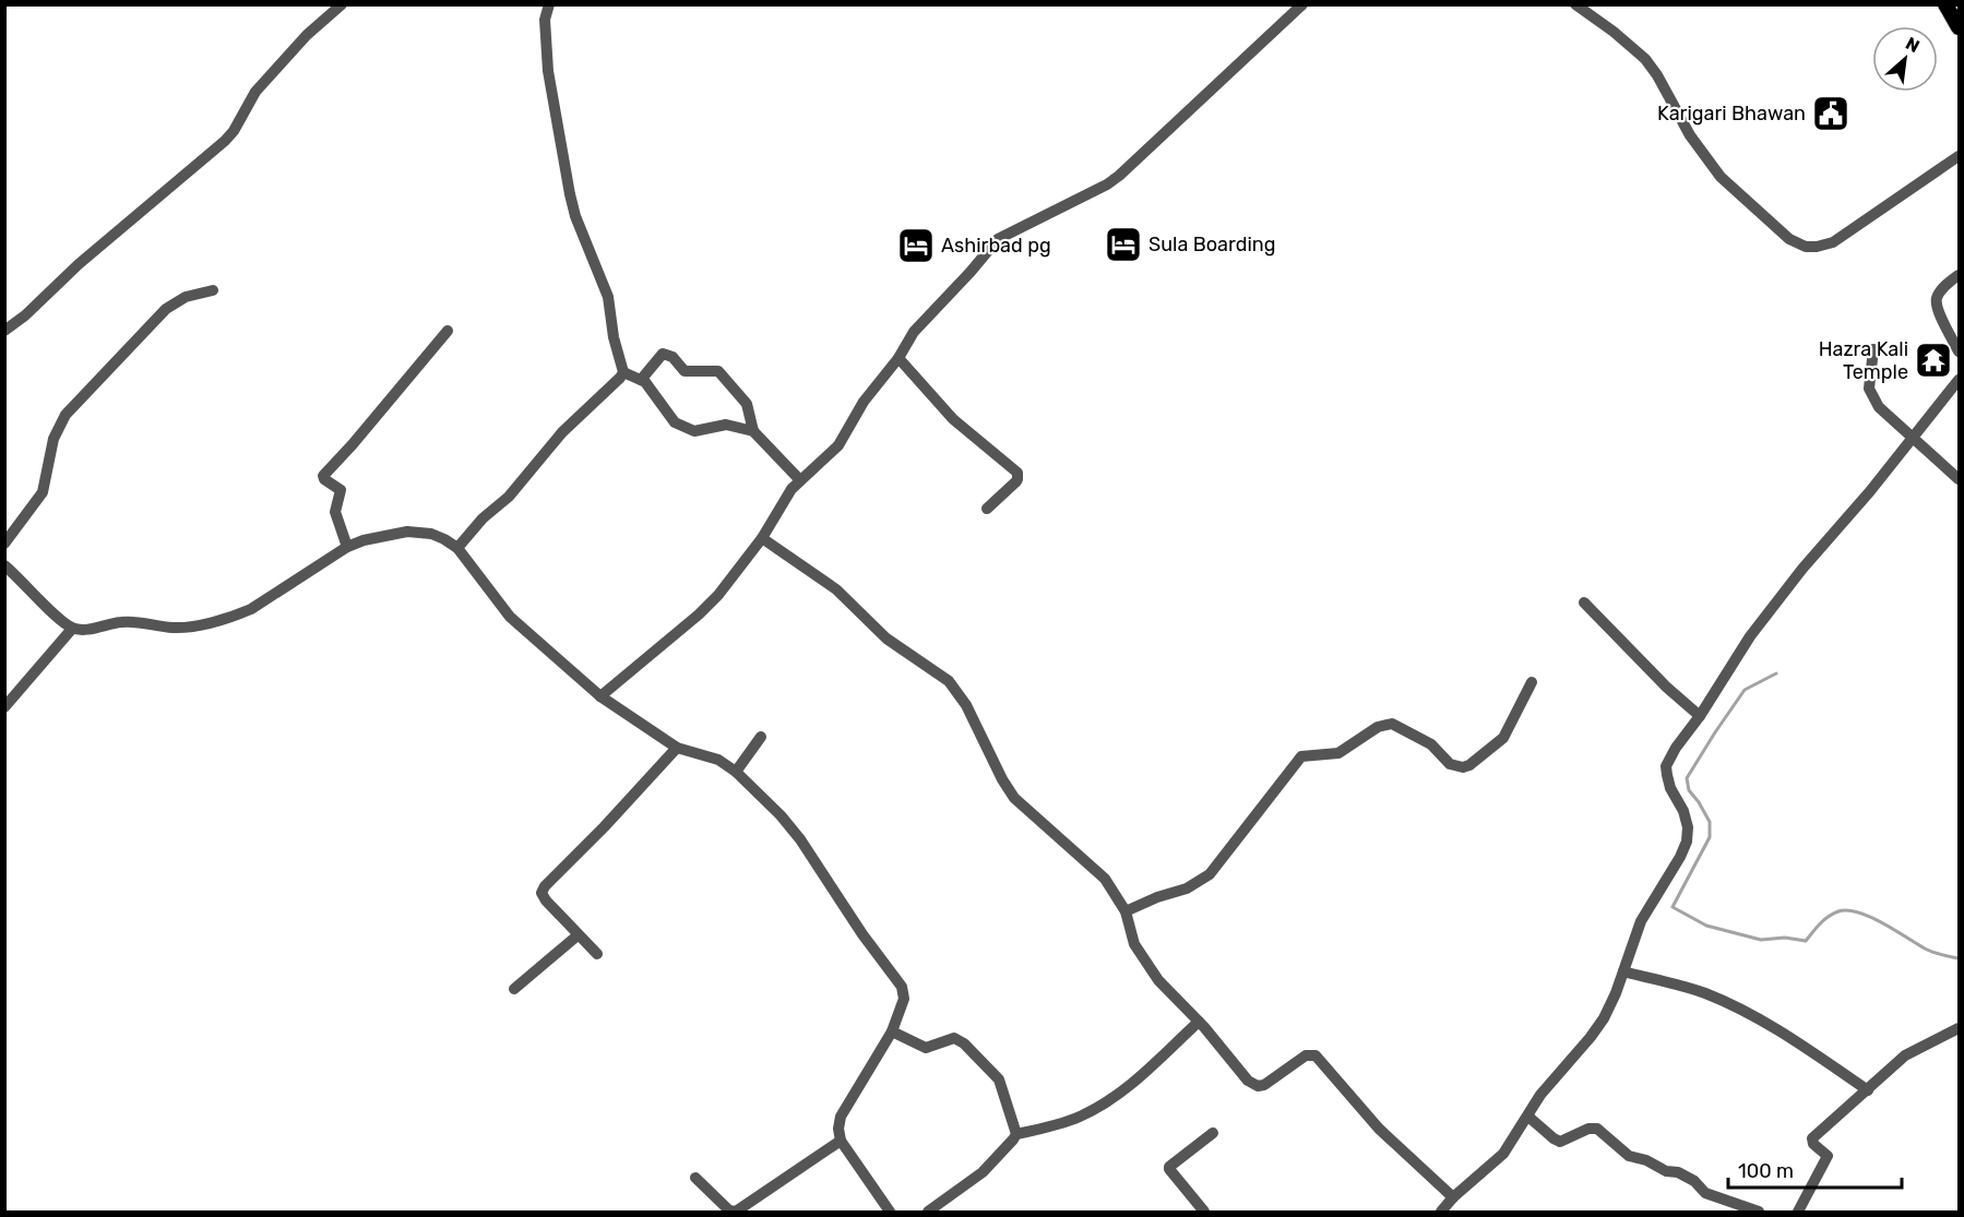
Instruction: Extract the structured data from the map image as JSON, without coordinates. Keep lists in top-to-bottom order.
{
  "places": {
    "public building": ["Karigari Bhawan"],
    "hotel": ["Sula Boarding", "Ashirbad pg"],
    "temple": ["Hazra Kali Temple"]
  },
  "scale_bar": "100 m",
  "north": "top right"
}
